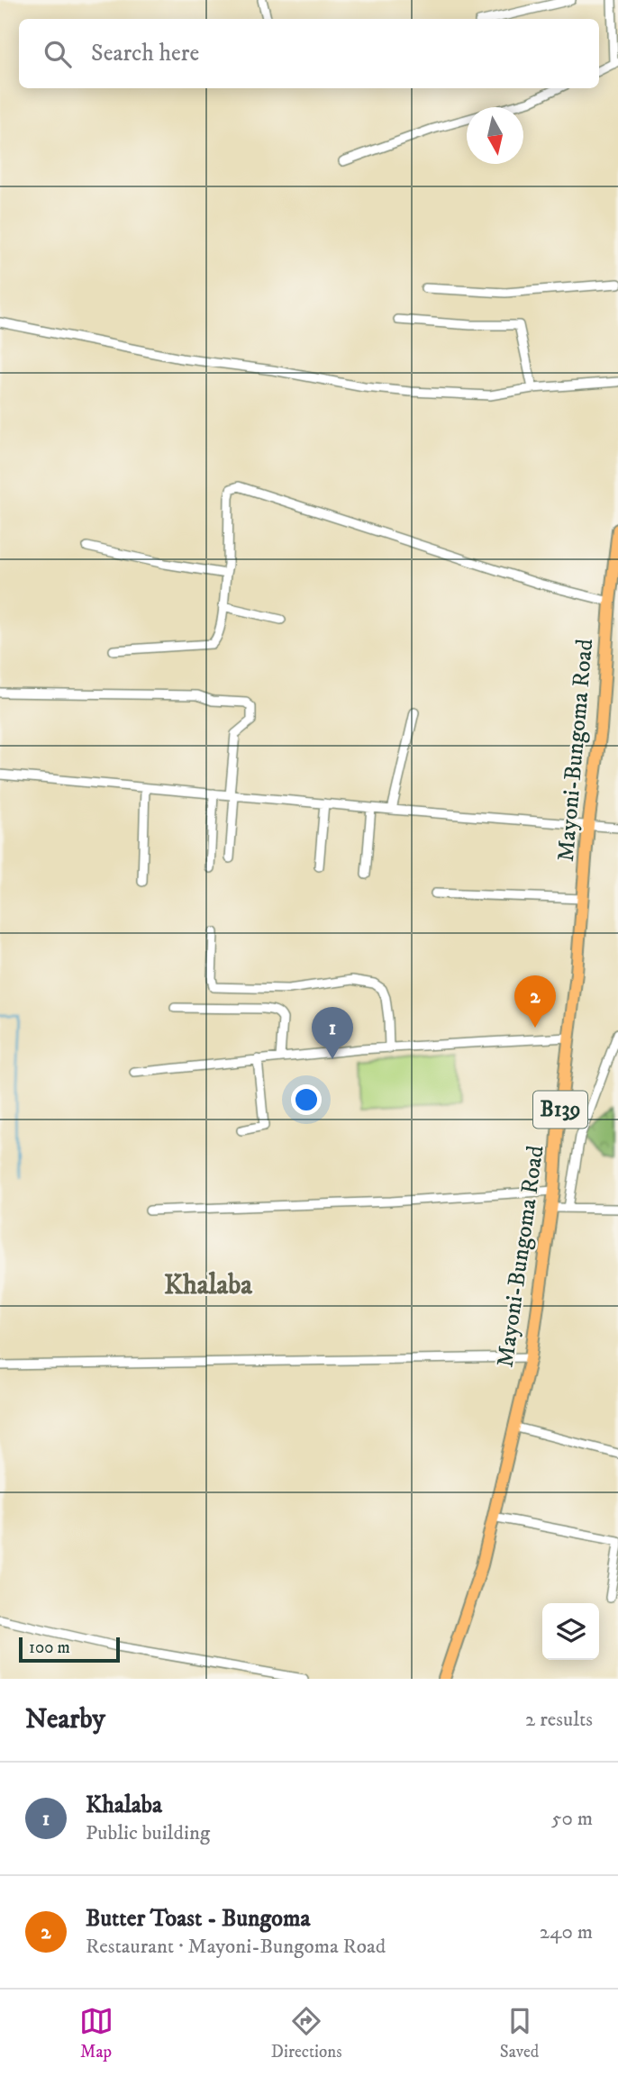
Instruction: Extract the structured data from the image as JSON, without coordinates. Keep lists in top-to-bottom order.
{
  "streets": {
    "main road": ["Mayoni-Bungoma Road", "B139"]
  },
  "districts": ["Khalaba"],
  "scale_bar": "100 m",
  "north": "bottom",
  "page": {
    "search": "Search here",
    "pins": ["2", "1"],
    "scale": "100 m",
    "heading": ["Nearby", "2 results"],
    "list": [
      {
        "mark": "1",
        "name": "Khalaba",
        "note": "Public building",
        "value": "50 m"
      },
      {
        "mark": "2",
        "name": "Butter Toast - Bungoma",
        "note": "Restaurant · Mayoni-Bungoma Road",
        "value": "240 m"
      }
    ],
    "nav": ["Map", "Directions", "Saved"]
  }
}
